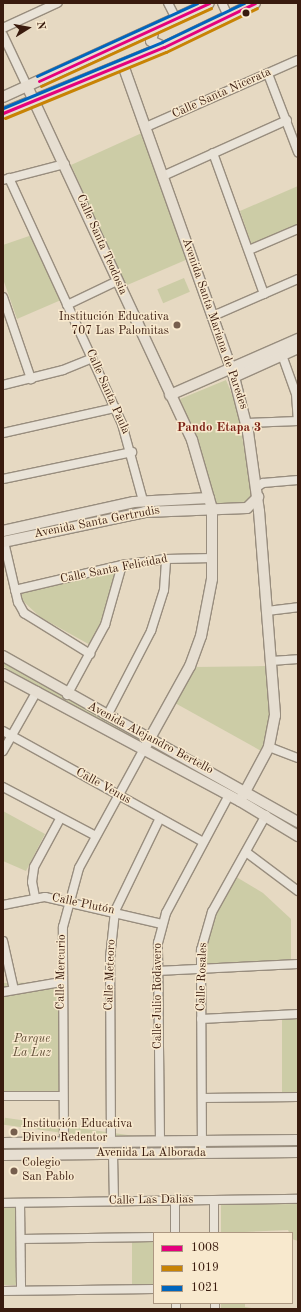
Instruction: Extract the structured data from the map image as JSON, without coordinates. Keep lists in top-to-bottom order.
{
  "streets": {
    "main road": [
      "Calle Santa Teodosia",
      "Avenida Santa Mariana de Paredes",
      "Avenida Santa Gertrudis",
      "Avenida Alejandro Bertello",
      "Avenida La Alborada"
    ],
    "street": [
      "Calle Santa Nicerata",
      "Calle Santa Paula",
      "Calle Santa Felicidad",
      "Calle Venus",
      "Calle Plutón",
      "Calle Mercurio",
      "Calle Meteoro",
      "Calle Rosales",
      "Calle Julio Rodavero",
      "Calle Las Dalias"
    ]
  },
  "crossings": [
    ["Calle Santa Nicerata", "Avenida Santa Mariana de Paredes"],
    ["Calle Santa Teodosia", "Avenida Santa Gertrudis"],
    ["Calle Santa Teodosia", "Calle Santa Felicidad"],
    ["Calle Santa Teodosia", "Avenida Alejandro Bertello"],
    ["Calle Santa Teodosia", "Calle Mercurio"],
    ["Avenida Santa Mariana de Paredes", "Avenida Santa Gertrudis"],
    ["Avenida Santa Mariana de Paredes", "Avenida Alejandro Bertello"],
    ["Calle Santa Paula", "Avenida Santa Gertrudis"],
    ["Avenida Alejandro Bertello", "Calle Mercurio"],
    ["Avenida Alejandro Bertello", "Calle Rosales"],
    ["Avenida Alejandro Bertello", "Calle Julio Rodavero"],
    ["Calle Venus", "Calle Mercurio"],
    ["Calle Venus", "Calle Meteoro"],
    ["Calle Venus", "Calle Julio Rodavero"],
    ["Calle Plutón", "Calle Mercurio"],
    ["Calle Plutón", "Calle Meteoro"],
    ["Calle Plutón", "Calle Julio Rodavero"],
    ["Calle Mercurio", "Avenida La Alborada"],
    ["Calle Meteoro", "Avenida La Alborada"],
    ["Calle Rosales", "Avenida La Alborada"],
    ["Calle Julio Rodavero", "Avenida La Alborada"]
  ],
  "districts": ["Pando Etapa 3"],
  "parks": ["Parque La Luz"],
  "places": ["Institución Educativa 707 Las Palomitas", "Institución Educativa Divino Redentor", "Colegio San Pablo"],
  "lines": ["transit line 1008", "transit line 1021", "transit line 1019"],
  "legend": ["1008", "1019", "1021"],
  "north": "right"
}
